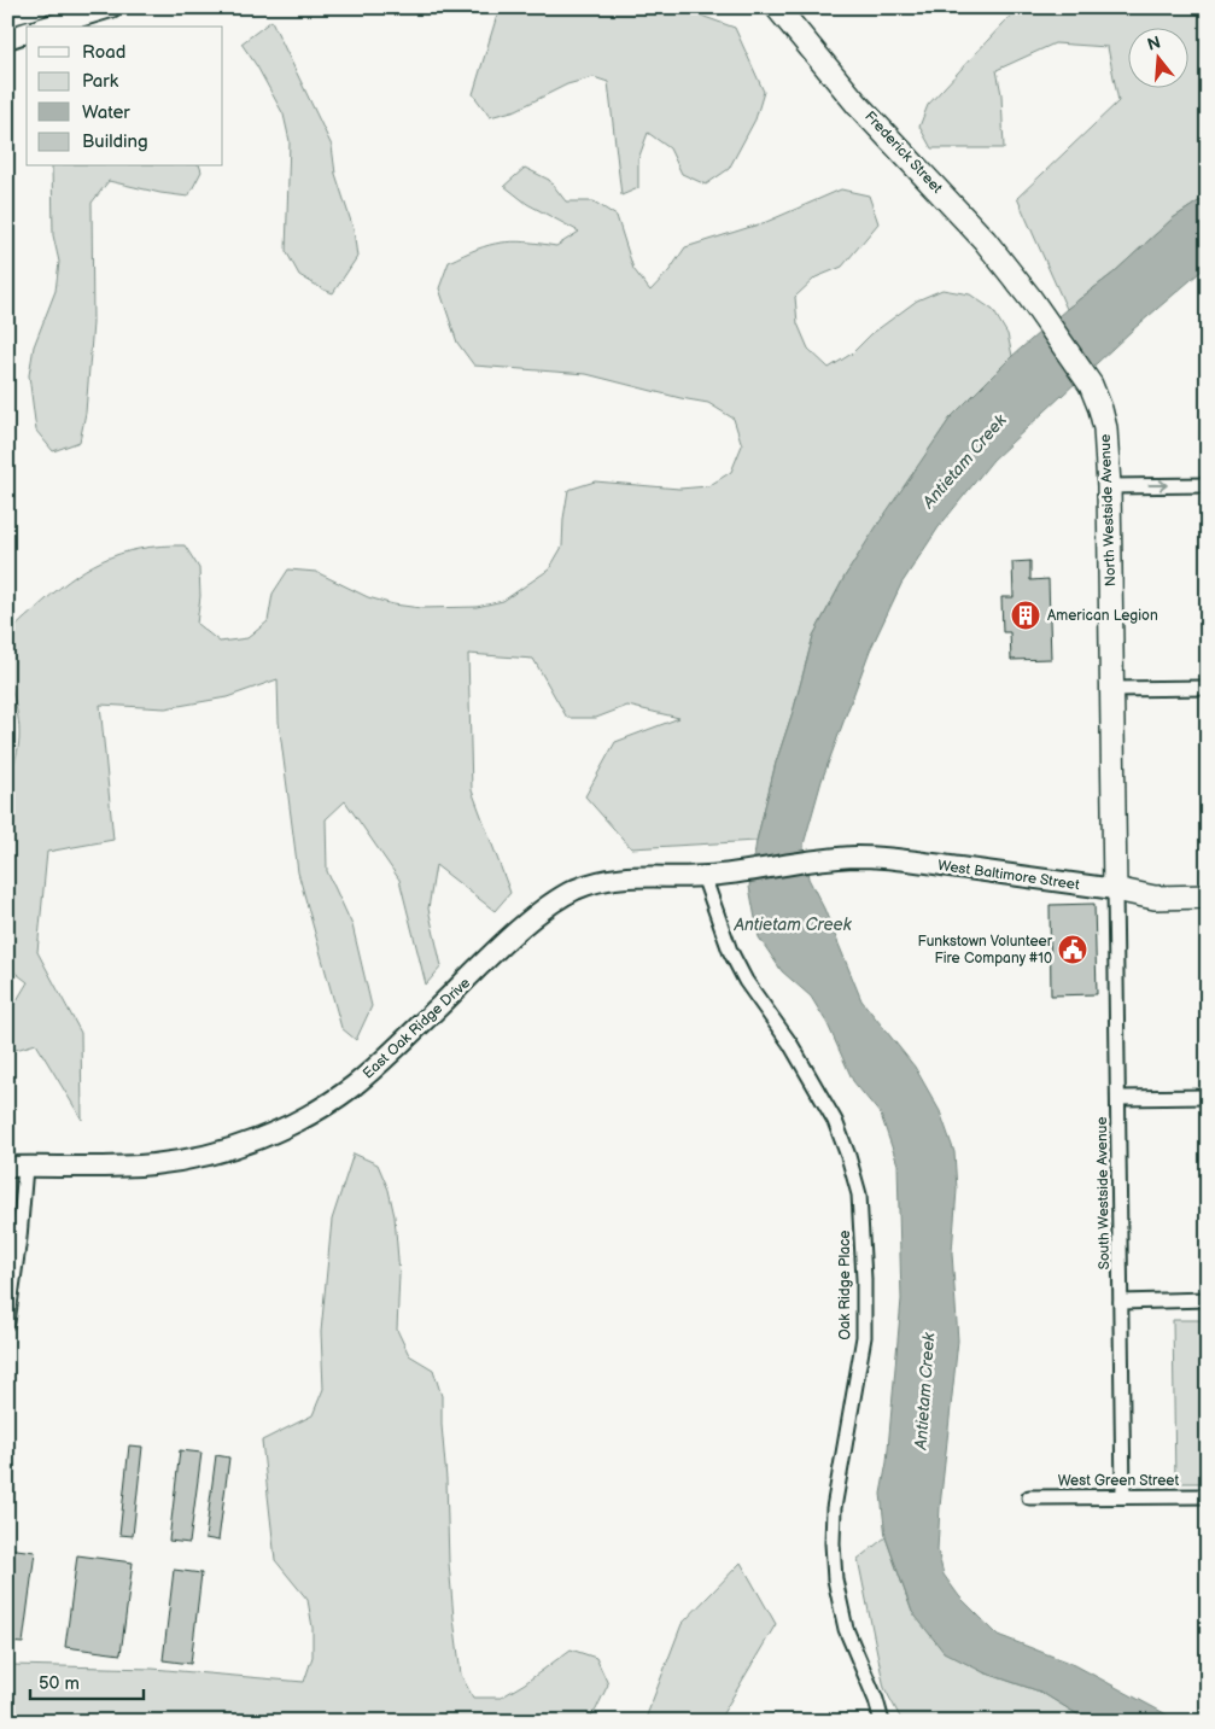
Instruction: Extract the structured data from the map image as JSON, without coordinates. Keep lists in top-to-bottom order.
{
  "streets": {
    "main road": ["Frederick Street", "North Westside Avenue", "West Baltimore Street"],
    "street": [
      "East Oak Ridge Drive",
      "South Westside Avenue",
      "Oak Ridge Place",
      "West Green Street"
    ]
  },
  "crossings": [
    ["Frederick Street", "North Westside Avenue"],
    ["North Westside Avenue", "West Baltimore Street"],
    ["North Westside Avenue", "South Westside Avenue"],
    ["West Baltimore Street", "East Oak Ridge Drive"],
    ["West Baltimore Street", "South Westside Avenue"],
    ["East Oak Ridge Drive", "Oak Ridge Place"],
    ["South Westside Avenue", "West Green Street"]
  ],
  "water": ["Antietam Creek"],
  "places": {
    "building": ["American Legion"],
    "public building": ["Funkstown Volunteer Fire Company #10"]
  },
  "legend": [
    "Road",
    "Park",
    "Water",
    "Building"
  ],
  "scale_bar": "50 m",
  "north": "top"
}
